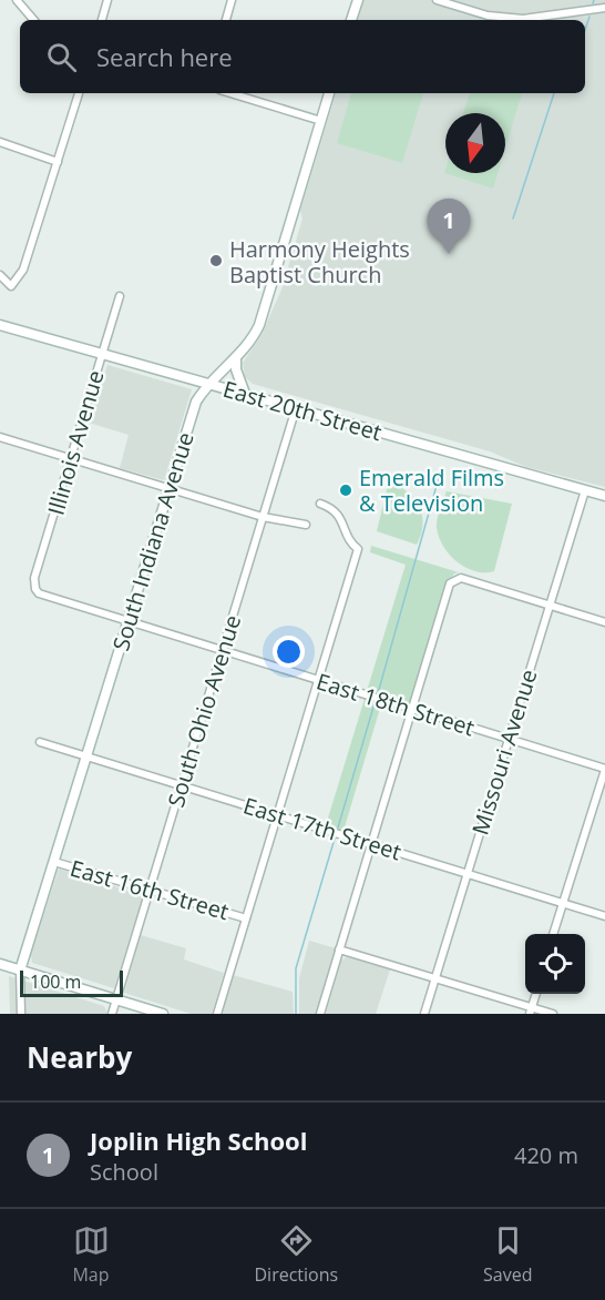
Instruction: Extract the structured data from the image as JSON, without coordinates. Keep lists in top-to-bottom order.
{
  "streets": {
    "street": [
      "East 20th Street",
      "Illinois Avenue",
      "South Indiana Avenue",
      "East 18th Street",
      "South Ohio Avenue",
      "Missouri Avenue",
      "East 17th Street",
      "East 16th Street"
    ]
  },
  "crossings": [
    ["East 20th Street", "Illinois Avenue"],
    ["East 20th Street", "South Indiana Avenue"],
    ["East 20th Street", "South Ohio Avenue"],
    ["East 20th Street", "Missouri Avenue"],
    ["Illinois Avenue", "East 18th Street"],
    ["South Indiana Avenue", "East 18th Street"],
    ["South Indiana Avenue", "East 17th Street"],
    ["South Indiana Avenue", "East 16th Street"],
    ["East 18th Street", "South Ohio Avenue"],
    ["East 18th Street", "Missouri Avenue"],
    ["South Ohio Avenue", "East 17th Street"],
    ["South Ohio Avenue", "East 16th Street"],
    ["Missouri Avenue", "East 17th Street"]
  ],
  "places": ["Harmony Heights Baptist Church", "Emerald Films & Television"],
  "scale_bar": "100 m",
  "north": "bottom",
  "page": {
    "search": "Search here",
    "pins": "1",
    "scale": "100 m",
    "heading": "Nearby",
    "list": [
      {
        "mark": "1",
        "name": "Joplin High School",
        "note": "School",
        "value": "420 m"
      }
    ],
    "nav": ["Map", "Directions", "Saved"]
  }
}
